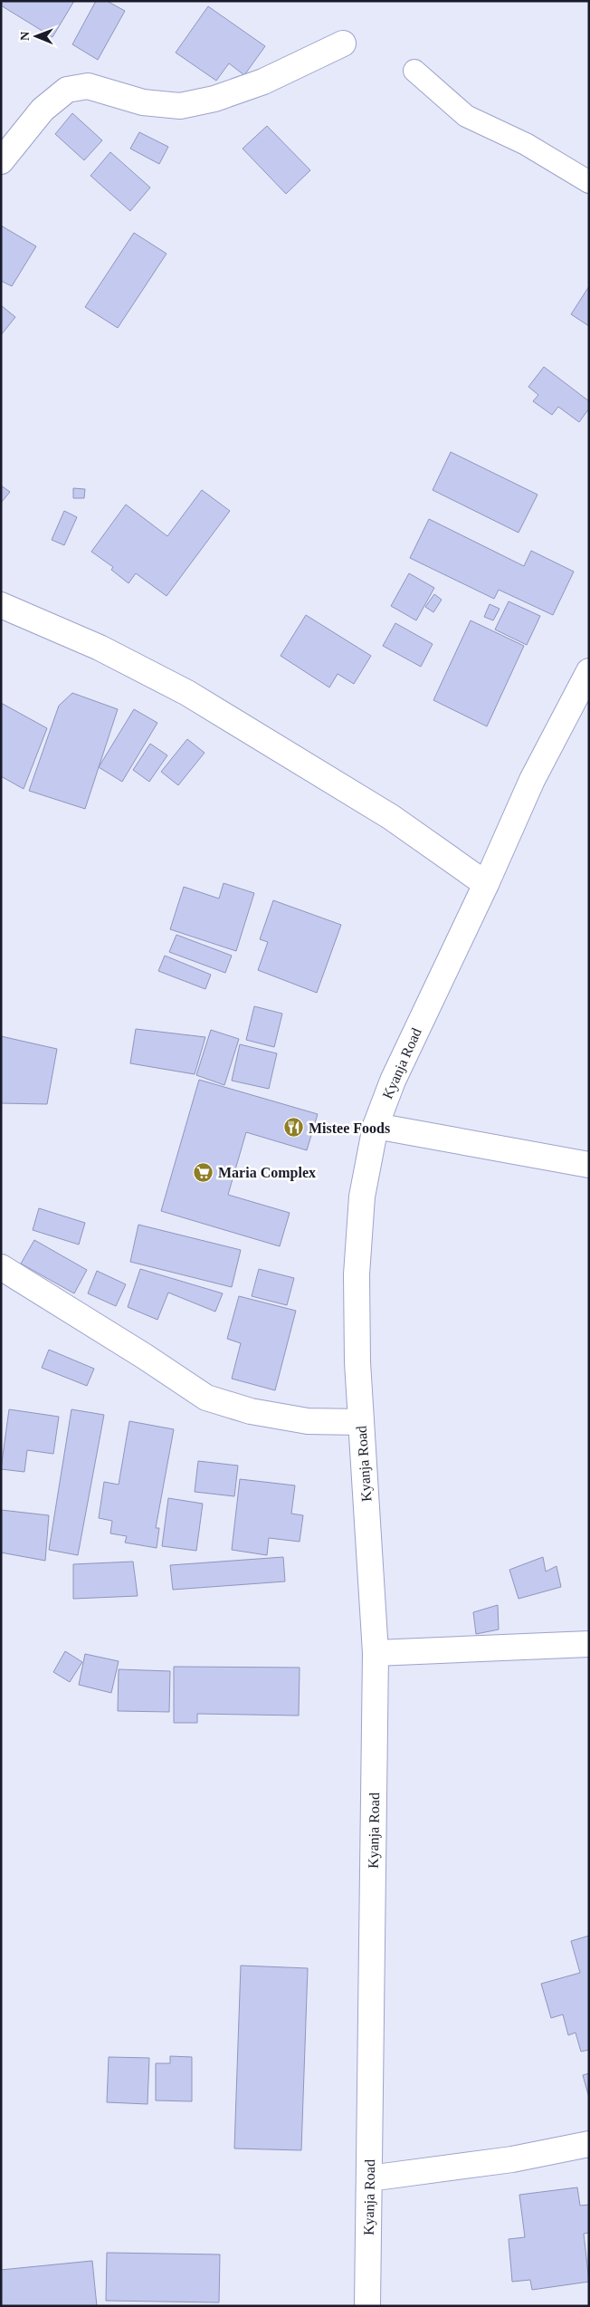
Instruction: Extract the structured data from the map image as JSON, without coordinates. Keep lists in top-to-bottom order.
{
  "streets": {
    "street": ["Kyanja Road"]
  },
  "places": {
    "restaurant": ["Mistee Foods"],
    "supermarket": ["Maria Complex"]
  },
  "north": "left"
}
